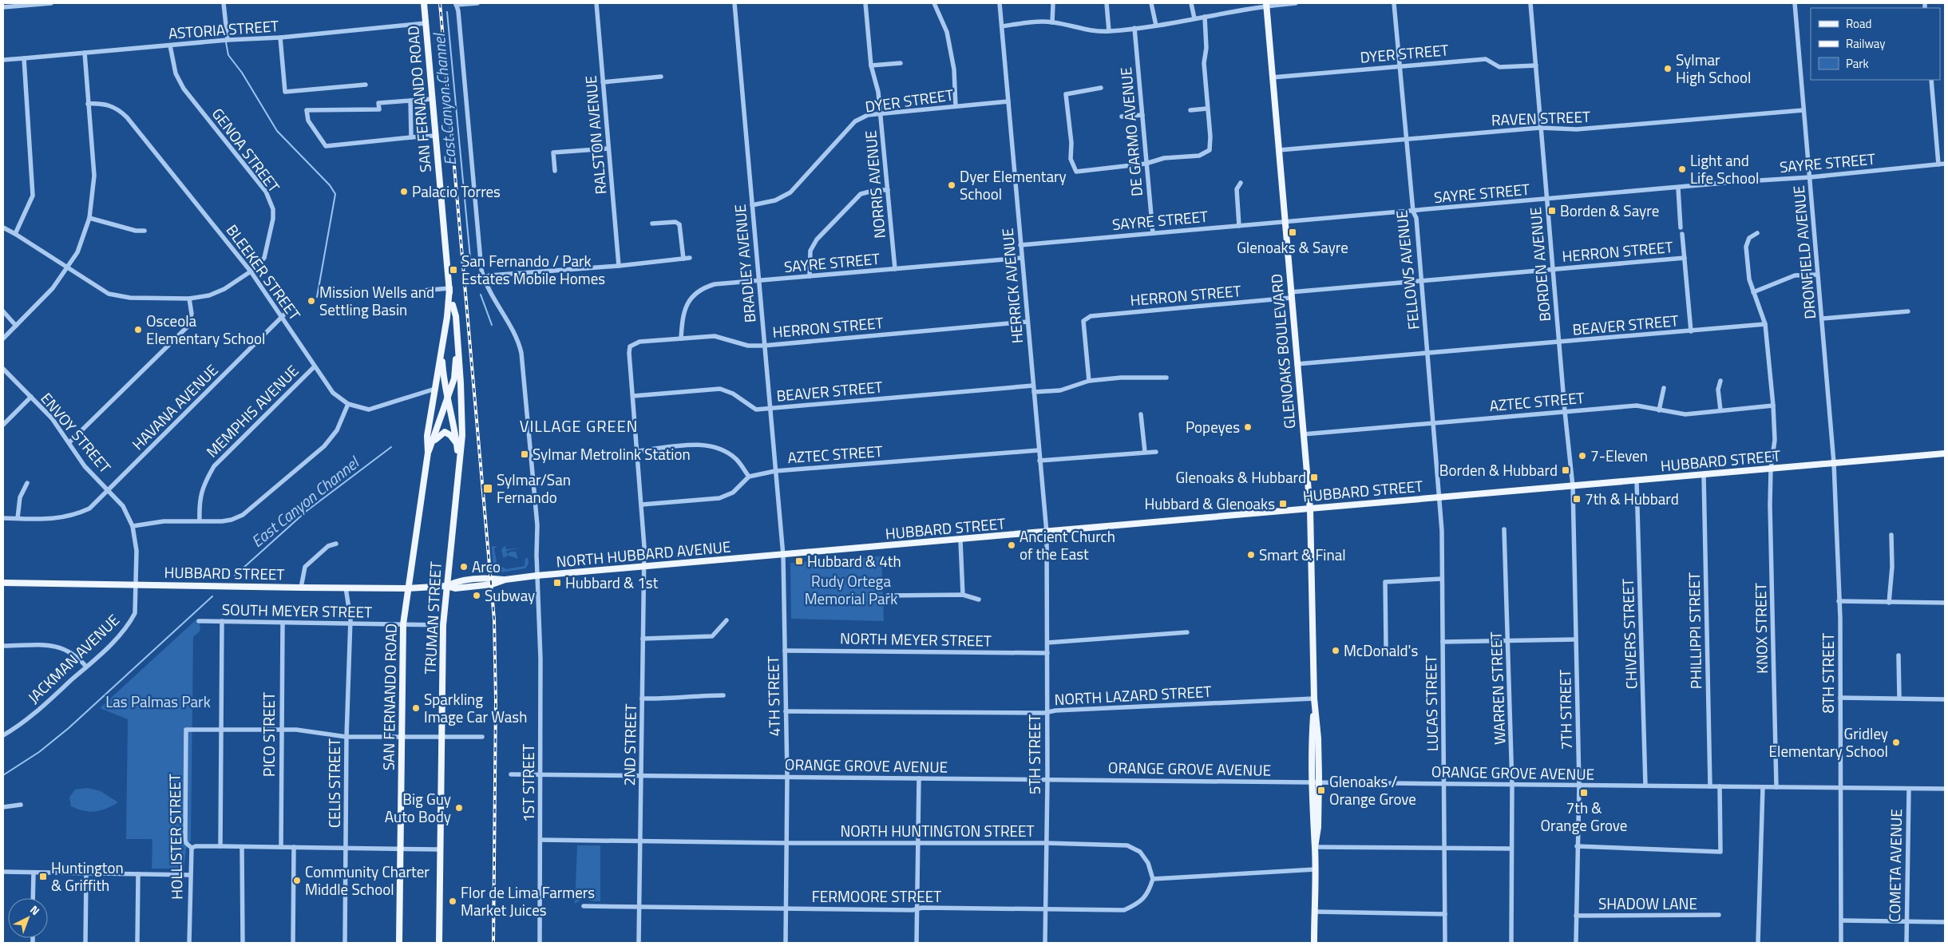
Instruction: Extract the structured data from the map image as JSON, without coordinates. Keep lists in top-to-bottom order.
{
  "streets": {
    "main road": [
      "SAN FERNANDO ROAD",
      "GLENOAKS BOULEVARD",
      "HUBBARD STREET",
      "NORTH HUBBARD AVENUE",
      "TRUMAN STREET"
    ],
    "street": [
      "ASTORIA STREET",
      "DYER STREET",
      "RAVEN STREET",
      "DE GARMO AVENUE",
      "RALSTON AVENUE",
      "GENOA STREET",
      "SAYRE STREET",
      "NORRIS AVENUE",
      "HERRON STREET",
      "DRONFIELD AVENUE",
      "BRADLEY AVENUE",
      "BORDEN AVENUE",
      "FELLOWS AVENUE",
      "BLEEKER STREET",
      "HERRICK AVENUE",
      "BEAVER STREET",
      "AZTEC STREET",
      "HAVANA AVENUE",
      "MEMPHIS AVENUE",
      "ENVOY STREET",
      "SOUTH MEYER STREET",
      "KNOX STREET",
      "PHILLIPPI STREET",
      "CHIVERS STREET",
      "NORTH MEYER STREET",
      "JACKMAN AVENUE",
      "8TH STREET",
      "WARREN STREET",
      "NORTH LAZARD STREET",
      "4TH STREET",
      "LUCAS STREET",
      "7TH STREET",
      "PICO STREET",
      "2ND STREET",
      "5TH STREET",
      "ORANGE GROVE AVENUE",
      "CELIS STREET",
      "1ST STREET",
      "NORTH HUNTINGTON STREET",
      "HOLLISTER STREET",
      "COMETA AVENUE",
      "FERMOORE STREET",
      "SHADOW LANE"
    ]
  },
  "crossings": [
    ["ASTORIA STREET", "SAN FERNANDO ROAD"],
    ["ASTORIA STREET", "GENOA STREET"],
    ["DYER STREET", "NORRIS AVENUE"],
    ["DYER STREET", "BRADLEY AVENUE"],
    ["DYER STREET", "BORDEN AVENUE"],
    ["DYER STREET", "FELLOWS AVENUE"],
    ["DYER STREET", "HERRICK AVENUE"],
    ["DYER STREET", "GLENOAKS BOULEVARD"],
    ["SAN FERNANDO ROAD", "BLEEKER STREET"],
    ["SAN FERNANDO ROAD", "HUBBARD STREET"],
    ["SAN FERNANDO ROAD", "SOUTH MEYER STREET"],
    ["SAN FERNANDO ROAD", "TRUMAN STREET"],
    ["RAVEN STREET", "DRONFIELD AVENUE"],
    ["RAVEN STREET", "BORDEN AVENUE"],
    ["RAVEN STREET", "FELLOWS AVENUE"],
    ["RAVEN STREET", "GLENOAKS BOULEVARD"],
    ["DE GARMO AVENUE", "SAYRE STREET"],
    ["GENOA STREET", "BLEEKER STREET"],
    ["SAYRE STREET", "NORRIS AVENUE"],
    ["SAYRE STREET", "HERRON STREET"],
    ["SAYRE STREET", "DRONFIELD AVENUE"],
    ["SAYRE STREET", "BRADLEY AVENUE"],
    ["SAYRE STREET", "BORDEN AVENUE"],
    ["SAYRE STREET", "FELLOWS AVENUE"],
    ["SAYRE STREET", "HERRICK AVENUE"],
    ["SAYRE STREET", "GLENOAKS BOULEVARD"],
    ["HERRON STREET", "BRADLEY AVENUE"],
    ["HERRON STREET", "BORDEN AVENUE"],
    ["HERRON STREET", "FELLOWS AVENUE"],
    ["HERRON STREET", "HERRICK AVENUE"],
    ["HERRON STREET", "BEAVER STREET"],
    ["HERRON STREET", "GLENOAKS BOULEVARD"],
    ["DRONFIELD AVENUE", "HUBBARD STREET"],
    ["DRONFIELD AVENUE", "8TH STREET"],
    ["BRADLEY AVENUE", "BEAVER STREET"],
    ["BRADLEY AVENUE", "AZTEC STREET"],
    ["BRADLEY AVENUE", "4TH STREET"],
    ["BORDEN AVENUE", "BEAVER STREET"],
    ["BORDEN AVENUE", "AZTEC STREET"],
    ["BORDEN AVENUE", "HUBBARD STREET"],
    ["BORDEN AVENUE", "7TH STREET"],
    ["FELLOWS AVENUE", "BEAVER STREET"],
    ["FELLOWS AVENUE", "AZTEC STREET"],
    ["FELLOWS AVENUE", "HUBBARD STREET"],
    ["FELLOWS AVENUE", "LUCAS STREET"],
    ["BLEEKER STREET", "HAVANA AVENUE"],
    ["BLEEKER STREET", "MEMPHIS AVENUE"],
    ["HERRICK AVENUE", "BEAVER STREET"],
    ["HERRICK AVENUE", "AZTEC STREET"],
    ["HERRICK AVENUE", "HUBBARD STREET"],
    ["HERRICK AVENUE", "5TH STREET"],
    ["BEAVER STREET", "GLENOAKS BOULEVARD"],
    ["BEAVER STREET", "KNOX STREET"],
    ["GLENOAKS BOULEVARD", "AZTEC STREET"],
    ["GLENOAKS BOULEVARD", "HUBBARD STREET"],
    ["GLENOAKS BOULEVARD", "NORTH LAZARD STREET"],
    ["GLENOAKS BOULEVARD", "ORANGE GROVE AVENUE"],
    ["AZTEC STREET", "KNOX STREET"],
    ["HAVANA AVENUE", "ENVOY STREET"],
    ["ENVOY STREET", "HUBBARD STREET"],
    ["ENVOY STREET", "JACKMAN AVENUE"],
    ["HUBBARD STREET", "NORTH HUBBARD AVENUE"],
    ["HUBBARD STREET", "TRUMAN STREET"],
    ["HUBBARD STREET", "KNOX STREET"],
    ["HUBBARD STREET", "PHILLIPPI STREET"],
    ["HUBBARD STREET", "CHIVERS STREET"],
    ["HUBBARD STREET", "JACKMAN AVENUE"],
    ["HUBBARD STREET", "4TH STREET"],
    ["HUBBARD STREET", "CELIS STREET"],
    ["NORTH HUBBARD AVENUE", "4TH STREET"],
    ["NORTH HUBBARD AVENUE", "2ND STREET"],
    ["NORTH HUBBARD AVENUE", "1ST STREET"],
    ["SOUTH MEYER STREET", "TRUMAN STREET"],
    ["SOUTH MEYER STREET", "PICO STREET"],
    ["SOUTH MEYER STREET", "CELIS STREET"],
    ["KNOX STREET", "ORANGE GROVE AVENUE"],
    ["PHILLIPPI STREET", "ORANGE GROVE AVENUE"],
    ["CHIVERS STREET", "ORANGE GROVE AVENUE"],
    ["NORTH MEYER STREET", "4TH STREET"],
    ["NORTH MEYER STREET", "5TH STREET"],
    ["8TH STREET", "ORANGE GROVE AVENUE"],
    ["WARREN STREET", "ORANGE GROVE AVENUE"],
    ["NORTH LAZARD STREET", "4TH STREET"],
    ["NORTH LAZARD STREET", "5TH STREET"],
    ["4TH STREET", "ORANGE GROVE AVENUE"],
    ["4TH STREET", "NORTH HUNTINGTON STREET"],
    ["4TH STREET", "FERMOORE STREET"],
    ["LUCAS STREET", "ORANGE GROVE AVENUE"],
    ["7TH STREET", "ORANGE GROVE AVENUE"],
    ["7TH STREET", "SHADOW LANE"],
    ["2ND STREET", "ORANGE GROVE AVENUE"],
    ["2ND STREET", "NORTH HUNTINGTON STREET"],
    ["2ND STREET", "FERMOORE STREET"],
    ["5TH STREET", "ORANGE GROVE AVENUE"],
    ["5TH STREET", "NORTH HUNTINGTON STREET"],
    ["5TH STREET", "FERMOORE STREET"],
    ["ORANGE GROVE AVENUE", "1ST STREET"],
    ["ORANGE GROVE AVENUE", "COMETA AVENUE"],
    ["1ST STREET", "NORTH HUNTINGTON STREET"],
    ["NORTH HUNTINGTON STREET", "FERMOORE STREET"]
  ],
  "districts": ["VILLAGE GREEN"],
  "water": ["East Canyon Channel"],
  "parks": ["Rudy Ortega Memorial Park", "Las Palmas Park"],
  "places": {
    "other": [
      "Sylmar High School",
      "Light and Life School",
      "Dyer Elementary School",
      "Palacio Torres",
      "Mission Wells and Settling Basin",
      "Osceola Elementary School",
      "Popeyes",
      "7-Eleven",
      "Ancient Church of the East",
      "Smart & Final",
      "Arco",
      "Subway",
      "McDonald's",
      "Sparkling Image Car Wash",
      "Gridley Elementary School",
      "Big Guy Auto Body",
      "Community Charter Middle School",
      "Flor de Lima Farmers Market Juices"
    ],
    "transit": [
      "Borden & Sayre",
      "Glenoaks & Sayre",
      "San Fernando / Park Estates Mobile Homes",
      "Sylmar Metrolink Station",
      "Borden & Hubbard",
      "Glenoaks & Hubbard",
      "Sylmar/San Fernando",
      "7th & Hubbard",
      "Hubbard & Glenoaks",
      "Hubbard & 4th",
      "Hubbard & 1st",
      "Glenoaks / Orange Grove",
      "7th & Orange Grove",
      "Huntington & Griffith"
    ]
  },
  "legend": ["Road", "Railway", "Park"],
  "north": "top right"
}
